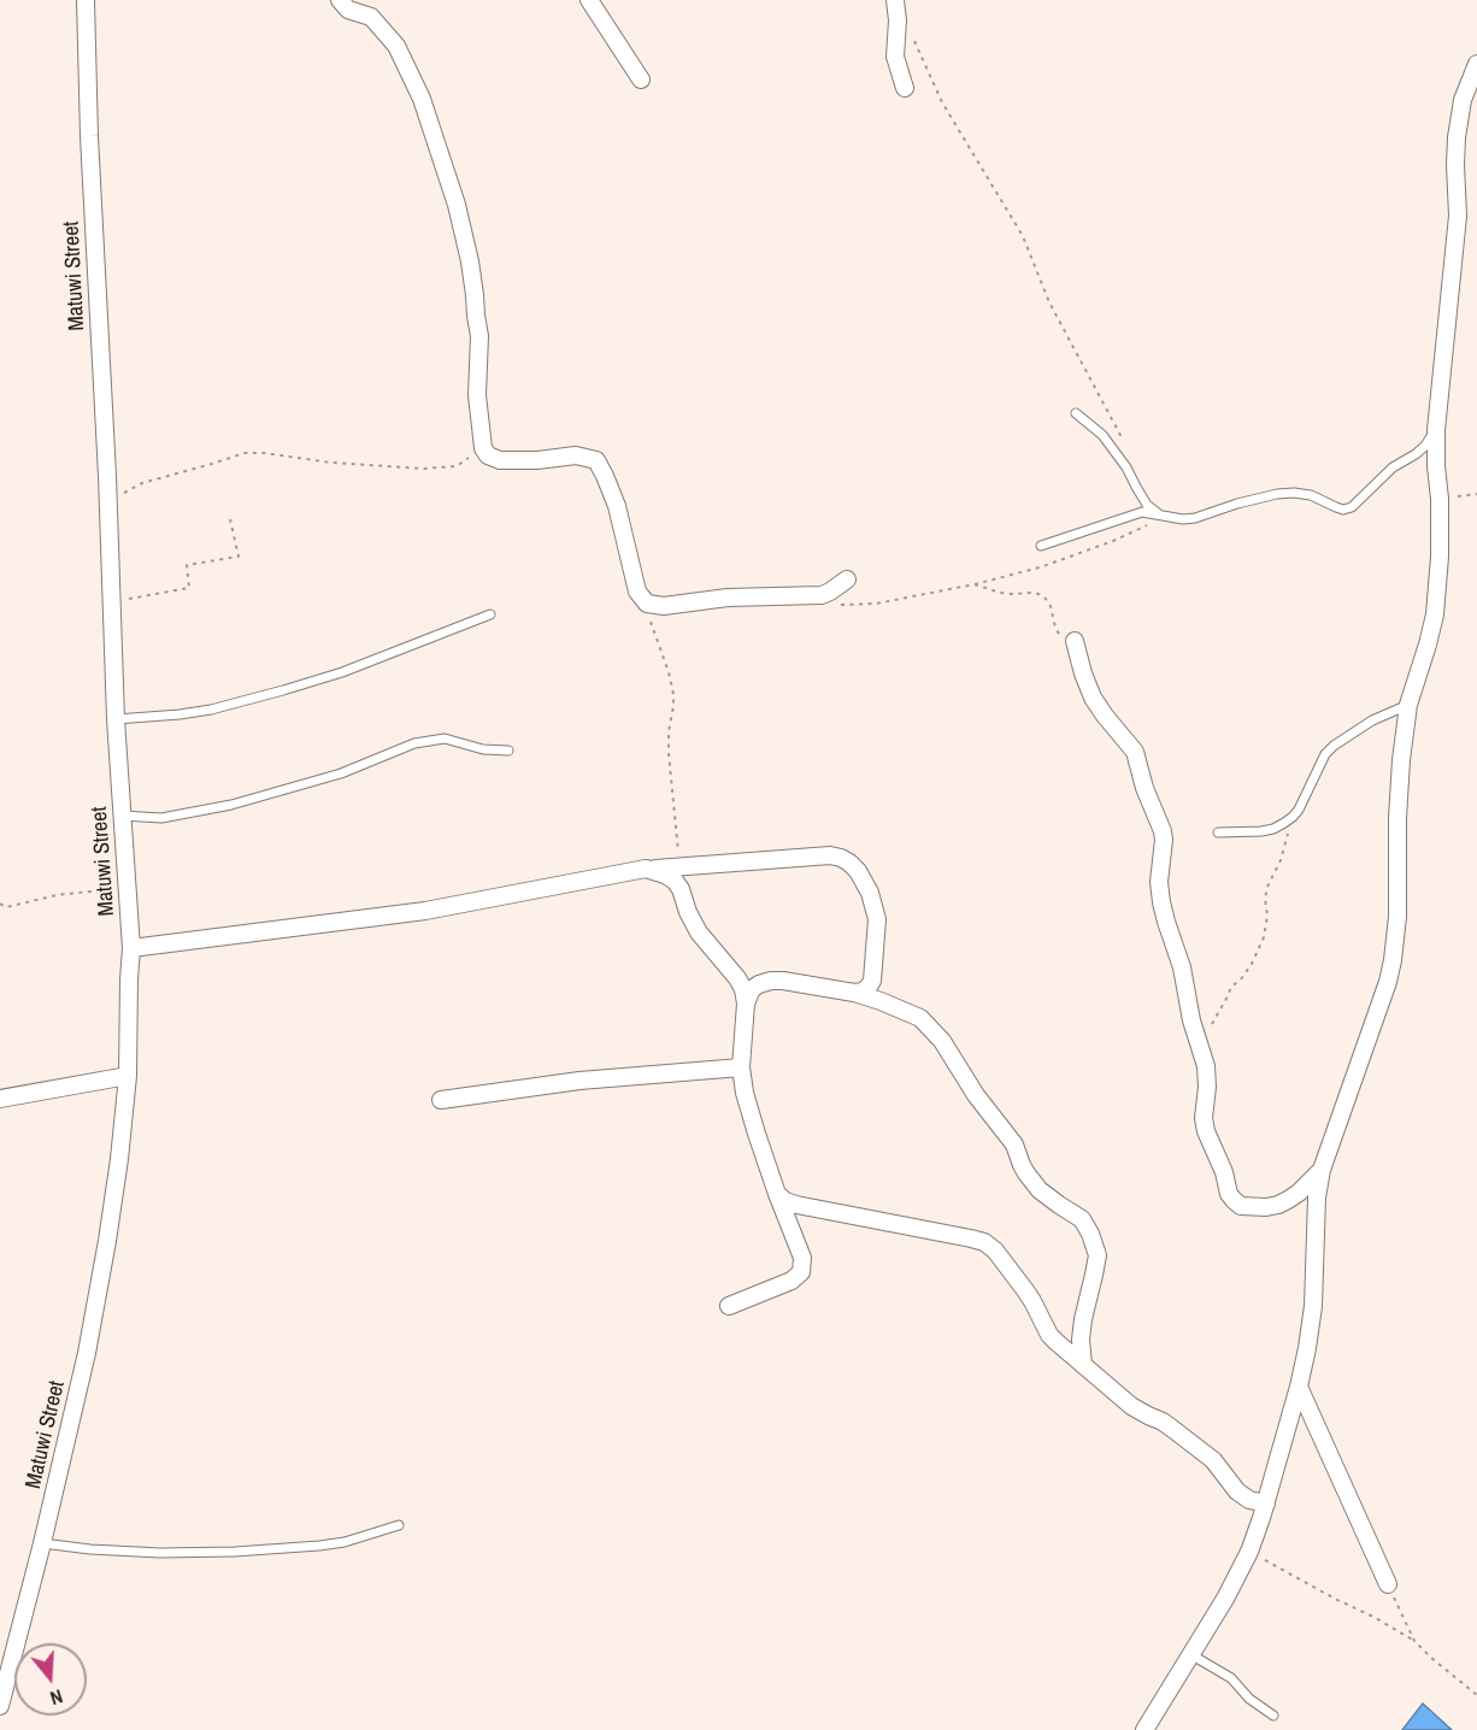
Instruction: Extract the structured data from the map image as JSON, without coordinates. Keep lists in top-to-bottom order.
{
  "streets": {
    "street": ["Matuwi Street"]
  },
  "north": "bottom"
}
